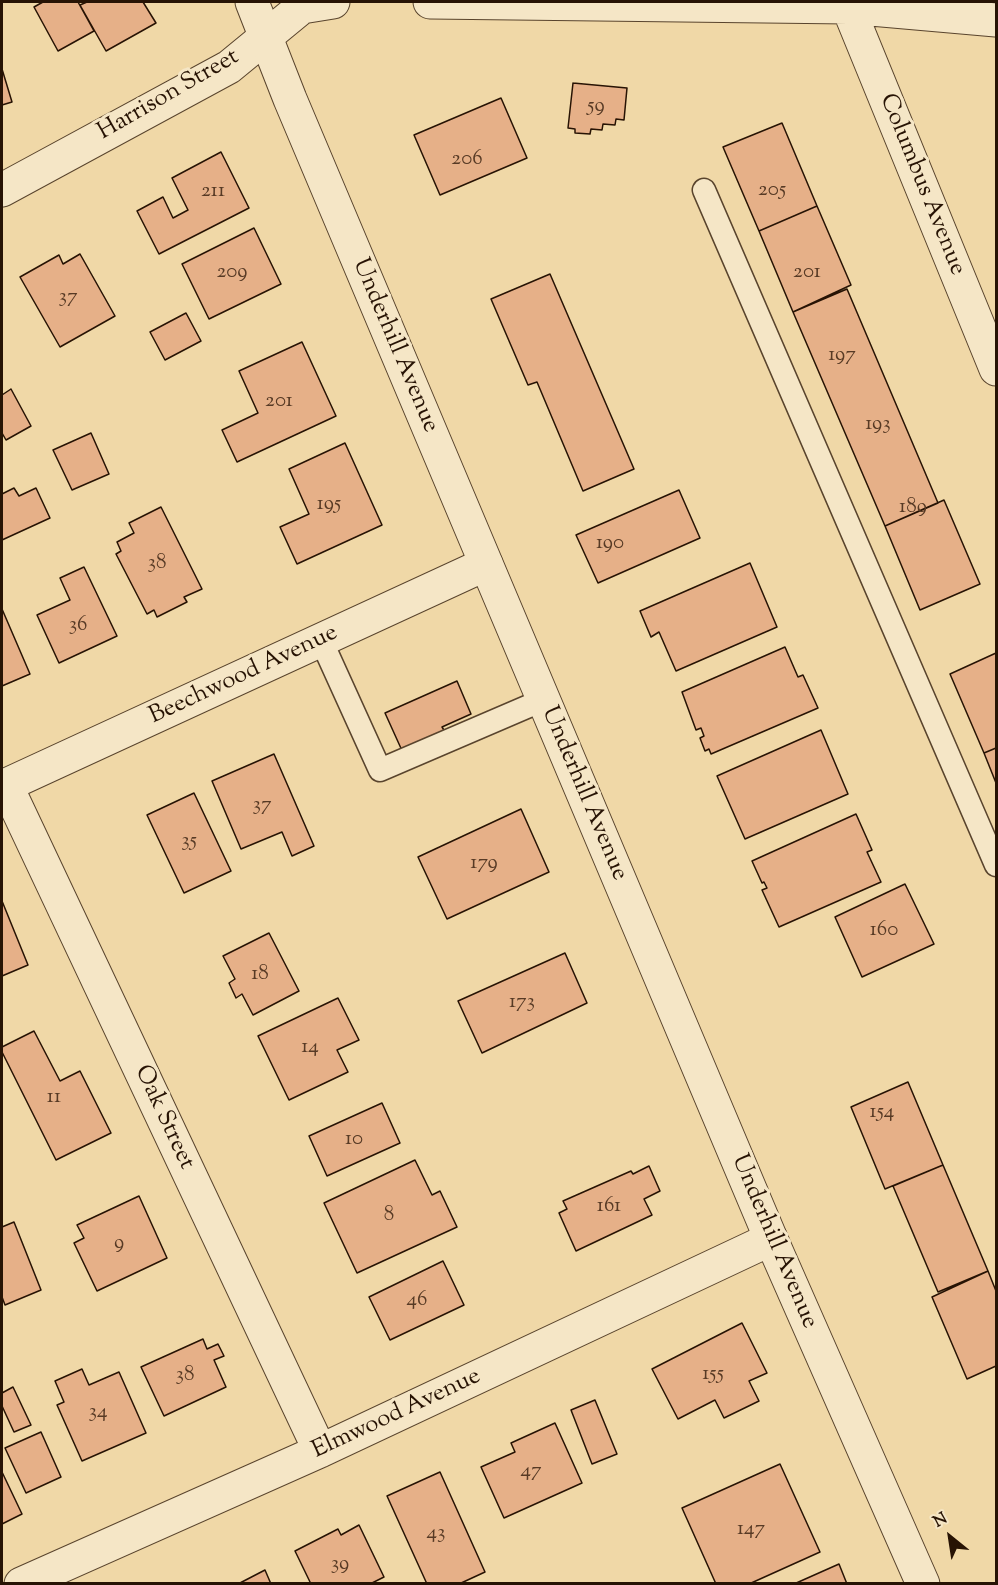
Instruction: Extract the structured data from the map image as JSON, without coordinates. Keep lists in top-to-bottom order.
{
  "streets": {
    "street": [
      "Harrison Street",
      "Columbus Avenue",
      "Underhill Avenue",
      "Beechwood Avenue",
      "Oak Street",
      "Elmwood Avenue"
    ]
  },
  "crossings": [
    ["Harrison Street", "Underhill Avenue"],
    ["Underhill Avenue", "Beechwood Avenue"],
    ["Underhill Avenue", "Elmwood Avenue"],
    ["Beechwood Avenue", "Oak Street"],
    ["Oak Street", "Elmwood Avenue"]
  ],
  "house_numbers": [
    "59",
    "206",
    "205",
    "211",
    "209",
    "201",
    "37",
    "197",
    "201",
    "193",
    "195",
    "189",
    "190",
    "38",
    "36",
    "37",
    "35",
    "179",
    "160",
    "18",
    "173",
    "14",
    "11",
    "154",
    "10",
    "161",
    "8",
    "9",
    "46",
    "155",
    "38",
    "34",
    "47",
    "147",
    "43",
    "39"
  ],
  "north": "top left"
}
